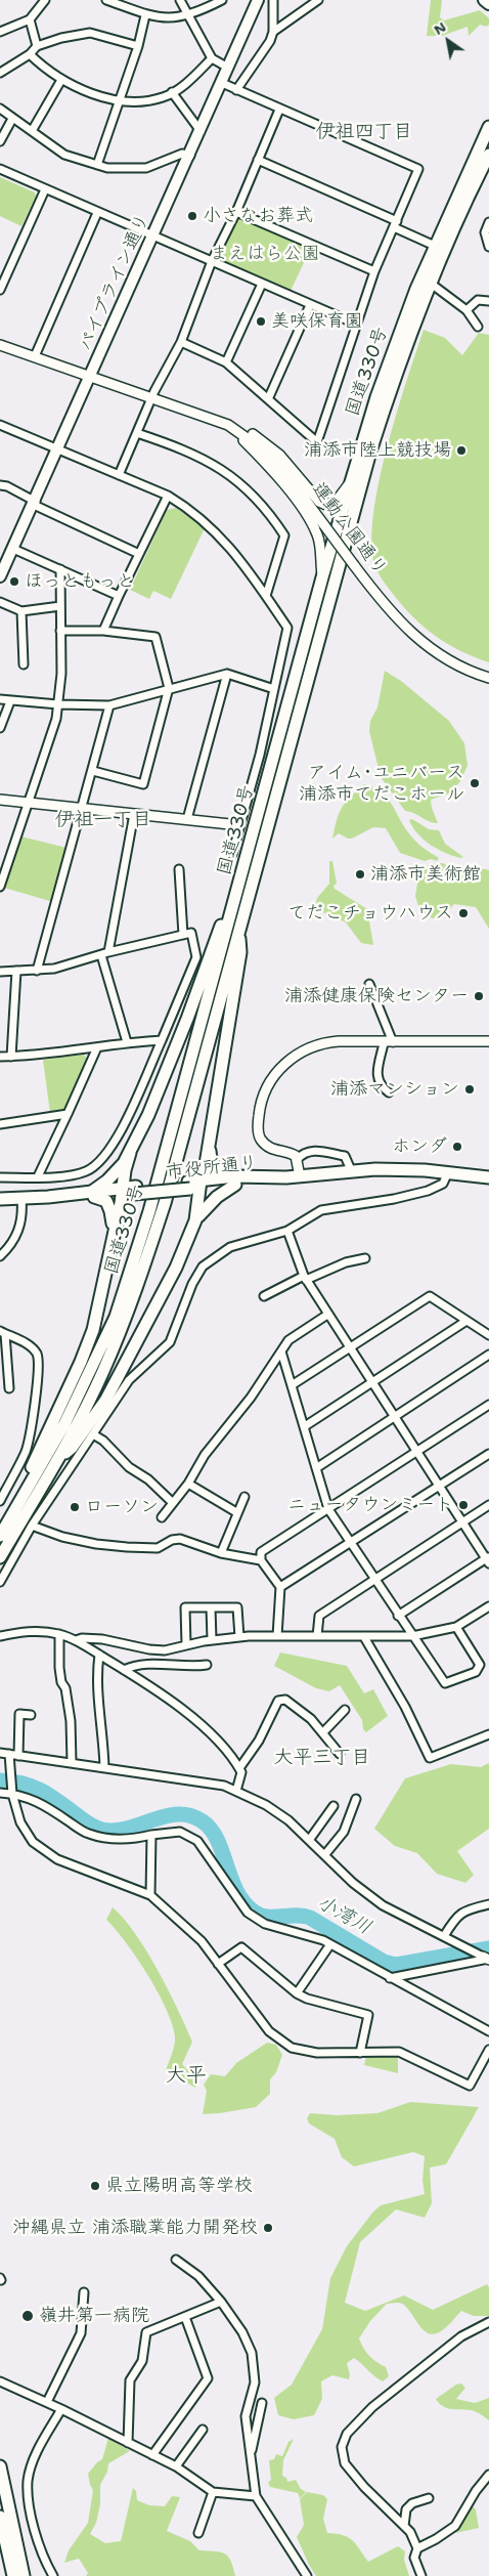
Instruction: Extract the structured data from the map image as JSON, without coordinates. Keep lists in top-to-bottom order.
{
  "streets": {
    "main road": ["パイプライン通り", "国道330号", "市役所通り"],
    "street": ["運動公園通り"]
  },
  "crossings": [
    ["パイプライン通り", "運動公園通り"]
  ],
  "districts": [
    "伊祖四丁目",
    "伊祖一丁目",
    "大平三丁目",
    "大平"
  ],
  "water": ["小湾川"],
  "parks": ["まえはら公園"],
  "places": [
    "小さなお葬式",
    "美咲保育園",
    "浦添市陸上競技場",
    "ほっともっと",
    "アイム･ユニバース 浦添市てだこホール",
    "浦添市美術館",
    "てだこチョウハウス",
    "浦添健康保険センター",
    "浦添マンション",
    "ホンダ",
    "ニュータウンミート",
    "ローソン",
    "県立陽明高等学校",
    "沖縄県立 浦添職業能力開発校",
    "嶺井第一病院"
  ],
  "north": "top left"
}
